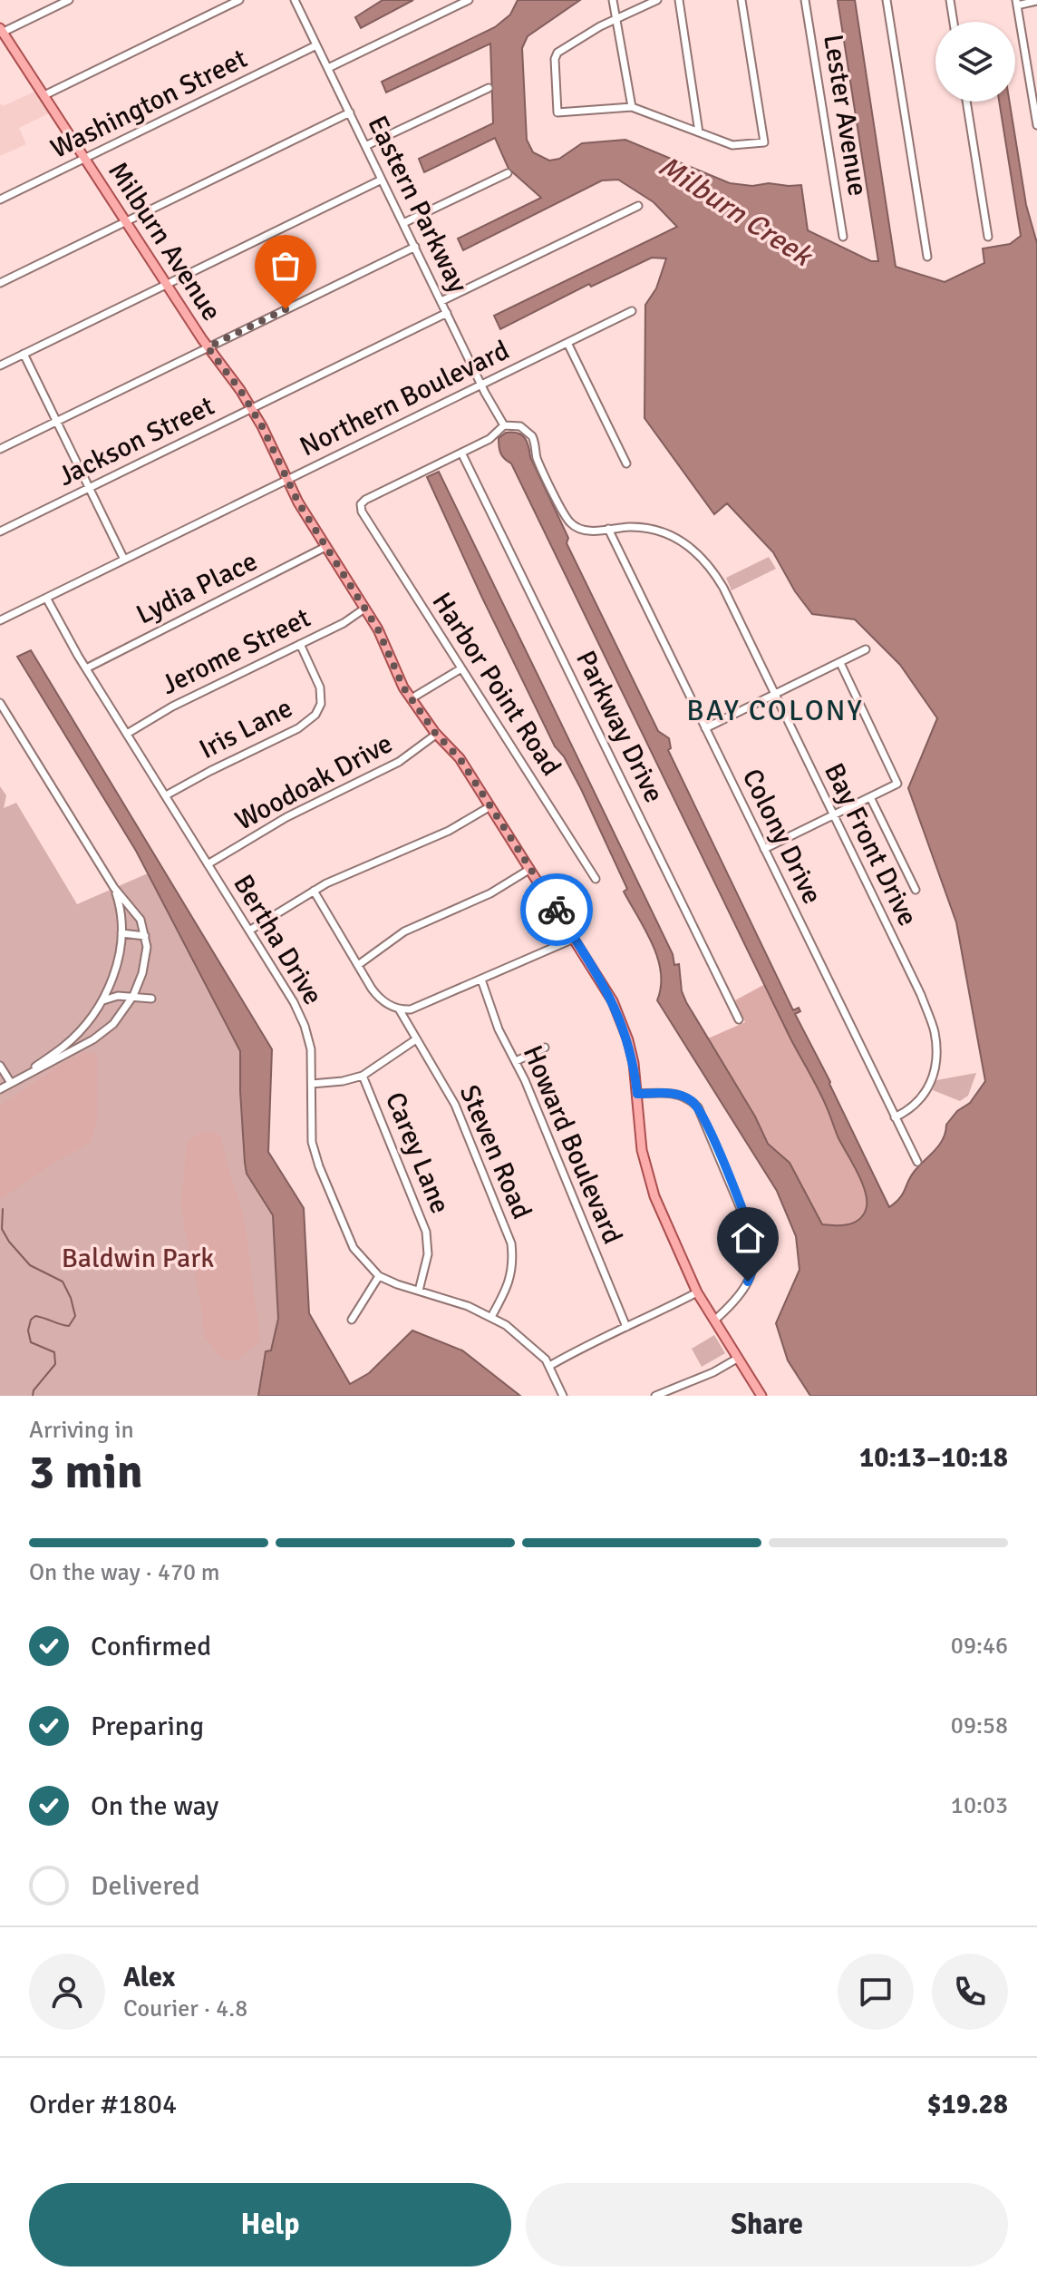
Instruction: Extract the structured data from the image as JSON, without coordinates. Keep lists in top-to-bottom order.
{
  "streets": {
    "main road": ["Milburn Avenue"],
    "street": [
      "Washington Street",
      "Lester Avenue",
      "Eastern Parkway",
      "Northern Boulevard",
      "Jackson Street",
      "Lydia Place",
      "Jerome Street",
      "Harbor Point Road",
      "Parkway Drive",
      "Iris Lane",
      "Woodoak Drive",
      "Colony Drive",
      "Bay Front Drive",
      "Bertha Drive",
      "Howard Boulevard",
      "Steven Road",
      "Carey Lane"
    ]
  },
  "crossings": [
    ["Washington Street", "Eastern Parkway"],
    ["Washington Street", "Milburn Avenue"],
    ["Eastern Parkway", "Northern Boulevard"],
    ["Eastern Parkway", "Jackson Street"],
    ["Eastern Parkway", "Bay Front Drive"],
    ["Milburn Avenue", "Northern Boulevard"],
    ["Milburn Avenue", "Jackson Street"],
    ["Milburn Avenue", "Lydia Place"],
    ["Milburn Avenue", "Jerome Street"],
    ["Milburn Avenue", "Woodoak Drive"],
    ["Northern Boulevard", "Bertha Drive"],
    ["Lydia Place", "Bertha Drive"],
    ["Jerome Street", "Iris Lane"],
    ["Jerome Street", "Bertha Drive"],
    ["Harbor Point Road", "Parkway Drive"],
    ["Iris Lane", "Bertha Drive"],
    ["Woodoak Drive", "Bertha Drive"],
    ["Colony Drive", "Bay Front Drive"],
    ["Bertha Drive", "Steven Road"],
    ["Bertha Drive", "Carey Lane"]
  ],
  "districts": ["BAY COLONY"],
  "water": ["Milburn Creek"],
  "parks": ["Baldwin Park"],
  "page": {
    "heading": ["3 min", "Arriving in", "10:13–10:18"],
    "panel": [
      "Alex",
      "Courier · 4.8",
      "Order #1804",
      "$19.28"
    ],
    "bar": "On the way · 470 m",
    "list": [
      ["Confirmed", "09:46"],
      ["Preparing", "09:58"],
      ["On the way", "10:03"],
      "Delivered"
    ],
    "buttons": ["Help", "Share"]
  }
}
